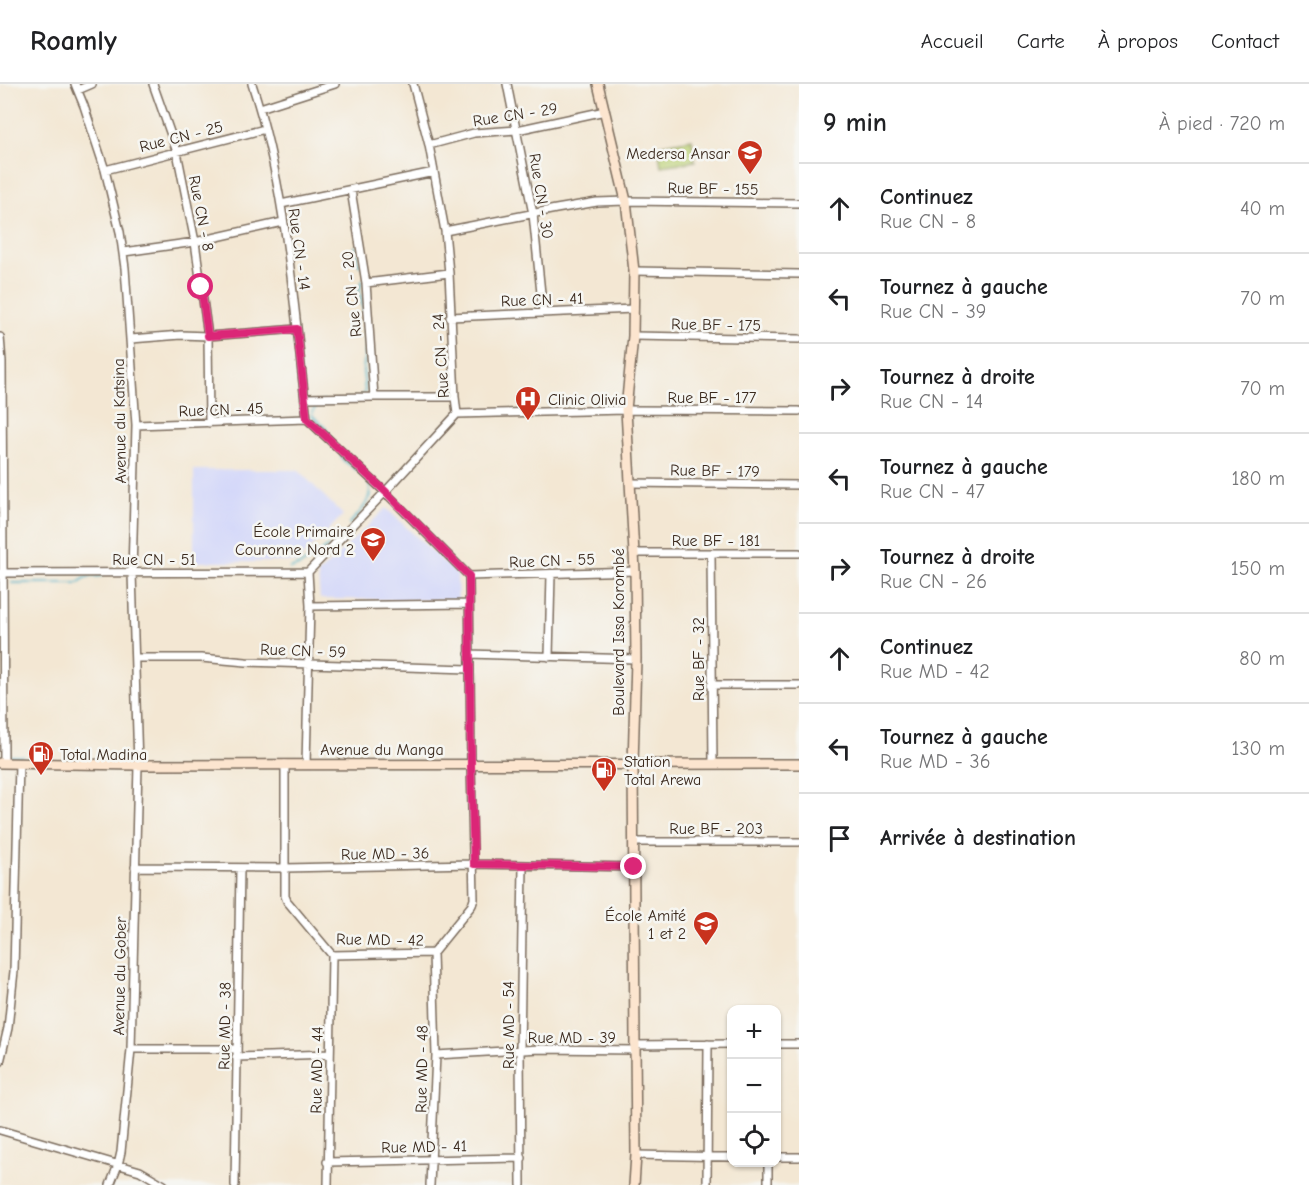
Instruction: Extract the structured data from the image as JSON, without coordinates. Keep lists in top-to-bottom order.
{
  "streets": {
    "street": [
      "Rue CN - 29",
      "Rue CN - 25",
      "Rue BF - 155",
      "Rue CN - 30",
      "Rue CN - 8",
      "Rue CN - 14",
      "Rue CN - 20",
      "Rue CN - 41",
      "Rue BF - 175",
      "Rue CN - 24",
      "Rue BF - 177",
      "Rue CN - 45",
      "Avenue du Katsina",
      "Rue BF - 179",
      "Rue BF - 181",
      "Rue CN - 51",
      "Rue CN - 55",
      "Boulevard Issa Korombé",
      "Rue CN - 59",
      "Rue BF - 32",
      "Avenue du Manga",
      "Rue BF - 203",
      "Rue MD - 36",
      "Rue MD - 42",
      "Avenue du Gober",
      "Rue MD - 54",
      "Rue MD - 38",
      "Rue MD - 39",
      "Rue MD - 48",
      "Rue MD - 44",
      "Rue MD - 41"
    ]
  },
  "crossings": [
    ["Rue CN - 29", "Rue CN - 30"],
    ["Rue CN - 29", "Rue CN - 24"],
    ["Rue CN - 29", "Boulevard Issa Korombé"],
    ["Rue CN - 25", "Rue CN - 8"],
    ["Rue CN - 25", "Rue CN - 14"],
    ["Rue CN - 25", "Avenue du Katsina"],
    ["Rue BF - 155", "Rue CN - 30"],
    ["Rue BF - 155", "Rue CN - 24"],
    ["Rue BF - 155", "Boulevard Issa Korombé"],
    ["Rue CN - 30", "Rue CN - 41"],
    ["Rue CN - 8", "Rue CN - 45"],
    ["Rue CN - 14", "Rue CN - 45"],
    ["Rue CN - 41", "Rue CN - 24"],
    ["Rue CN - 41", "Boulevard Issa Korombé"],
    ["Rue BF - 175", "Boulevard Issa Korombé"],
    ["Rue CN - 24", "Rue BF - 177"],
    ["Rue CN - 24", "Rue CN - 51"],
    ["Rue BF - 177", "Boulevard Issa Korombé"],
    ["Rue CN - 45", "Avenue du Katsina"],
    ["Avenue du Katsina", "Rue CN - 51"],
    ["Avenue du Katsina", "Rue CN - 59"],
    ["Avenue du Katsina", "Avenue du Manga"],
    ["Avenue du Katsina", "Avenue du Gober"],
    ["Rue BF - 179", "Boulevard Issa Korombé"],
    ["Rue BF - 181", "Boulevard Issa Korombé"],
    ["Rue BF - 181", "Rue BF - 32"],
    ["Rue CN - 55", "Boulevard Issa Korombé"],
    ["Rue CN - 55", "Rue MD - 42"],
    ["Boulevard Issa Korombé", "Avenue du Manga"],
    ["Boulevard Issa Korombé", "Rue BF - 203"],
    ["Boulevard Issa Korombé", "Rue MD - 36"],
    ["Boulevard Issa Korombé", "Rue MD - 39"],
    ["Rue CN - 59", "Rue MD - 42"],
    ["Rue BF - 32", "Avenue du Manga"],
    ["Avenue du Manga", "Rue MD - 42"],
    ["Avenue du Manga", "Avenue du Gober"],
    ["Rue MD - 36", "Rue MD - 42"],
    ["Rue MD - 36", "Avenue du Gober"],
    ["Rue MD - 36", "Rue MD - 54"],
    ["Rue MD - 36", "Rue MD - 38"],
    ["Rue MD - 42", "Rue MD - 48"],
    ["Rue MD - 42", "Rue MD - 44"],
    ["Rue MD - 54", "Rue MD - 39"],
    ["Rue MD - 54", "Rue MD - 41"],
    ["Rue MD - 39", "Rue MD - 48"],
    ["Rue MD - 48", "Rue MD - 41"],
    ["Rue MD - 44", "Rue MD - 41"]
  ],
  "places": {
    "school or university": ["Medersa Ansar", "École Primaire Couronne Nord 2", "École Amité 1 et 2"],
    "hospital": ["Clinic Olivia"],
    "fuel station": ["Total Madina", "Station Total Arewa"]
  },
  "page": {
    "header": "Roamly",
    "nav": [
      "Accueil",
      "Carte",
      "À propos",
      "Contact"
    ],
    "heading": ["9 min", "À pied · 720 m"],
    "list": [
      ["Continuez", "Rue CN - 8", "40 m"],
      ["Tournez à gauche", "Rue CN - 39", "70 m"],
      ["Tournez à droite", "Rue CN - 14", "70 m"],
      ["Tournez à gauche", "Rue CN - 47", "180 m"],
      ["Tournez à droite", "Rue CN - 26", "150 m"],
      ["Continuez", "Rue MD - 42", "80 m"],
      ["Tournez à gauche", "Rue MD - 36", "130 m"],
      "Arrivée à destination"
    ],
    "map_buttons": ["+", "−"]
  }
}
